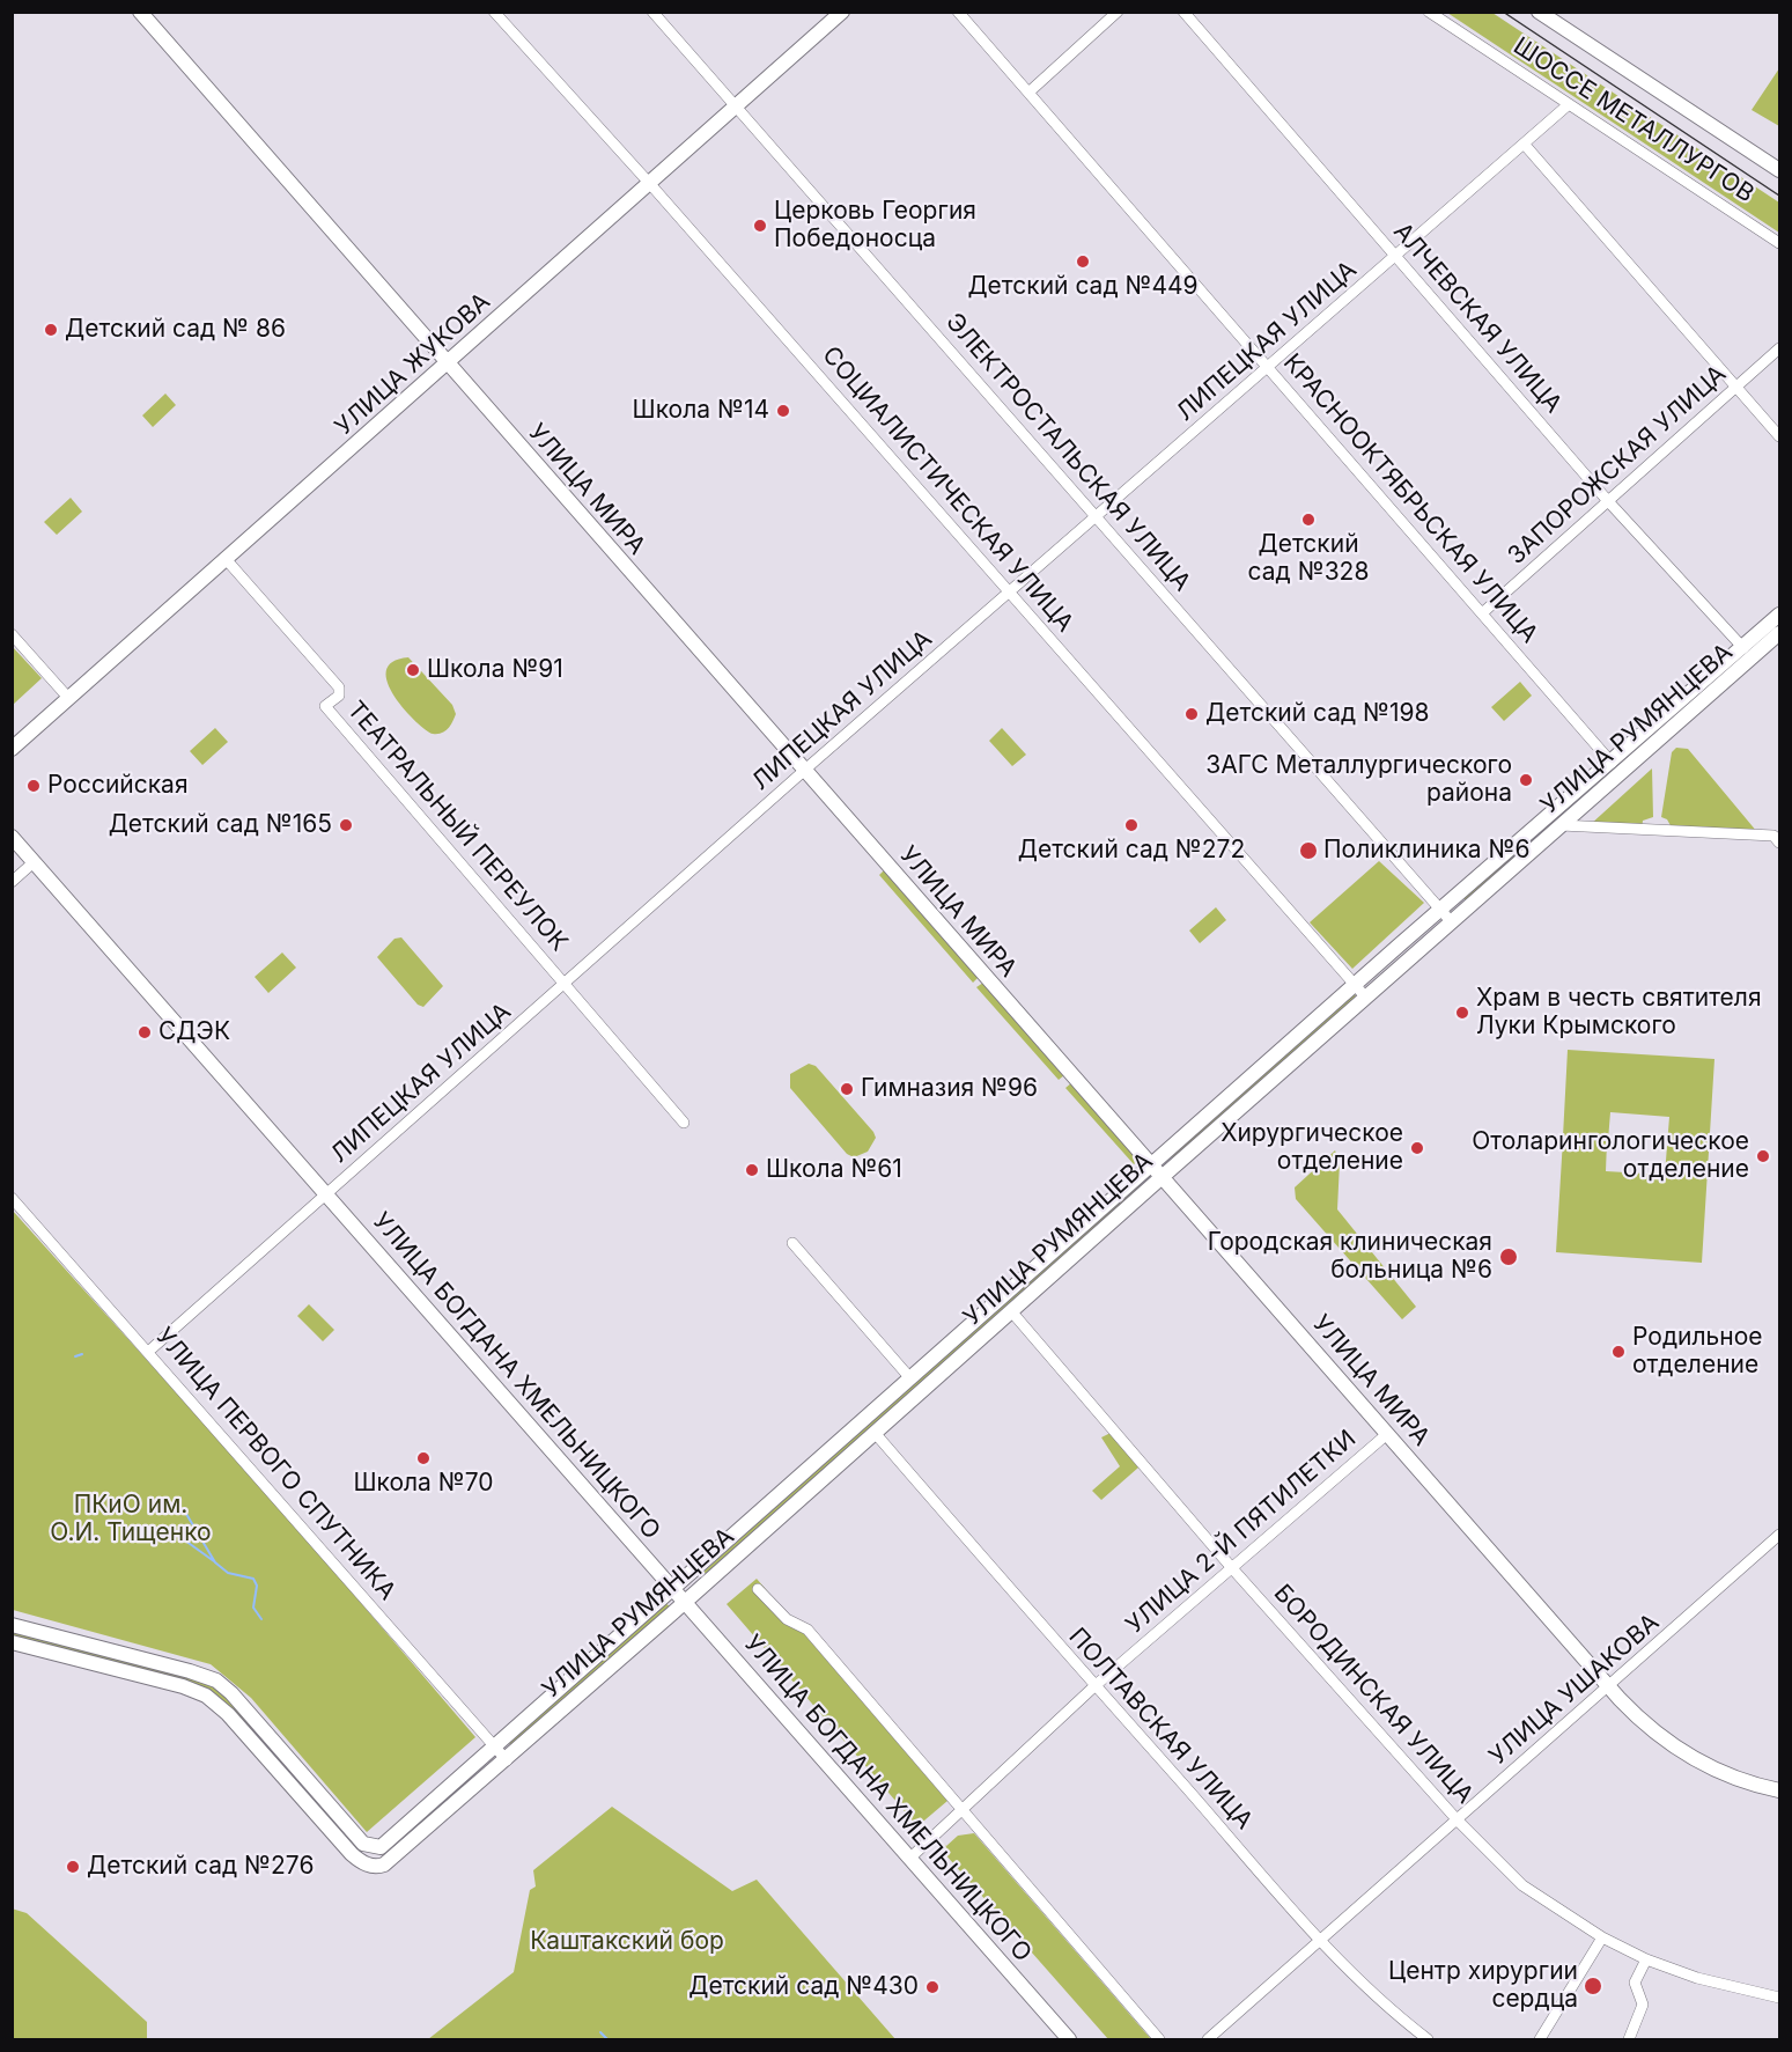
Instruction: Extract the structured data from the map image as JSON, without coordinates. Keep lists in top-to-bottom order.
{
  "streets": {
    "main road": [
      "ШОССЕ МЕТАЛЛУРГОВ",
      "УЛИЦА ЖУКОВА",
      "УЛИЦА МИРА",
      "УЛИЦА РУМЯНЦЕВА",
      "УЛИЦА БОГДАНА ХМЕЛЬНИЦКОГО"
    ],
    "street": [
      "АЛЧЕВСКАЯ УЛИЦА",
      "ЛИПЕЦКАЯ УЛИЦА",
      "ЭЛЕКТРОСТАЛЬСКАЯ УЛИЦА",
      "ЗАПОРОЖСКАЯ УЛИЦА",
      "СОЦИАЛИСТИЧЕСКАЯ УЛИЦА",
      "КРАСНООКТЯБРЬСКАЯ УЛИЦА",
      "ТЕАТРАЛЬНЫЙ ПЕРЕУЛОК",
      "УЛИЦА ПЕРВОГО СПУТНИКА",
      "УЛИЦА 2-Й ПЯТИЛЕТКИ",
      "УЛИЦА УШАКОВА",
      "БОРОДИНСКАЯ УЛИЦА",
      "ПОЛТАВСКАЯ УЛИЦА"
    ]
  },
  "crossings": [
    ["ШОССЕ МЕТАЛЛУРГОВ", "ЛИПЕЦКАЯ УЛИЦА"],
    ["АЛЧЕВСКАЯ УЛИЦА", "ЛИПЕЦКАЯ УЛИЦА"],
    ["АЛЧЕВСКАЯ УЛИЦА", "ЗАПОРОЖСКАЯ УЛИЦА"],
    ["АЛЧЕВСКАЯ УЛИЦА", "УЛИЦА РУМЯНЦЕВА"],
    ["ЛИПЕЦКАЯ УЛИЦА", "ЭЛЕКТРОСТАЛЬСКАЯ УЛИЦА"],
    ["ЛИПЕЦКАЯ УЛИЦА", "УЛИЦА МИРА"],
    ["ЛИПЕЦКАЯ УЛИЦА", "СОЦИАЛИСТИЧЕСКАЯ УЛИЦА"],
    ["ЛИПЕЦКАЯ УЛИЦА", "КРАСНООКТЯБРЬСКАЯ УЛИЦА"],
    ["ЛИПЕЦКАЯ УЛИЦА", "ТЕАТРАЛЬНЫЙ ПЕРЕУЛОК"],
    ["ЛИПЕЦКАЯ УЛИЦА", "УЛИЦА БОГДАНА ХМЕЛЬНИЦКОГО"],
    ["ЛИПЕЦКАЯ УЛИЦА", "УЛИЦА ПЕРВОГО СПУТНИКА"],
    ["УЛИЦА ЖУКОВА", "ЭЛЕКТРОСТАЛЬСКАЯ УЛИЦА"],
    ["УЛИЦА ЖУКОВА", "УЛИЦА МИРА"],
    ["УЛИЦА ЖУКОВА", "СОЦИАЛИСТИЧЕСКАЯ УЛИЦА"],
    ["УЛИЦА ЖУКОВА", "ТЕАТРАЛЬНЫЙ ПЕРЕУЛОК"],
    ["ЭЛЕКТРОСТАЛЬСКАЯ УЛИЦА", "УЛИЦА РУМЯНЦЕВА"],
    ["ЗАПОРОЖСКАЯ УЛИЦА", "КРАСНООКТЯБРЬСКАЯ УЛИЦА"],
    ["УЛИЦА МИРА", "УЛИЦА РУМЯНЦЕВА"],
    ["УЛИЦА МИРА", "УЛИЦА 2-Й ПЯТИЛЕТКИ"],
    ["УЛИЦА МИРА", "УЛИЦА УШАКОВА"],
    ["СОЦИАЛИСТИЧЕСКАЯ УЛИЦА", "УЛИЦА РУМЯНЦЕВА"],
    ["КРАСНООКТЯБРЬСКАЯ УЛИЦА", "УЛИЦА РУМЯНЦЕВА"],
    ["УЛИЦА РУМЯНЦЕВА", "УЛИЦА БОГДАНА ХМЕЛЬНИЦКОГО"],
    ["УЛИЦА РУМЯНЦЕВА", "УЛИЦА ПЕРВОГО СПУТНИКА"],
    ["УЛИЦА РУМЯНЦЕВА", "БОРОДИНСКАЯ УЛИЦА"],
    ["УЛИЦА РУМЯНЦЕВА", "ПОЛТАВСКАЯ УЛИЦА"],
    ["УЛИЦА БОГДАНА ХМЕЛЬНИЦКОГО", "УЛИЦА 2-Й ПЯТИЛЕТКИ"],
    ["УЛИЦА 2-Й ПЯТИЛЕТКИ", "БОРОДИНСКАЯ УЛИЦА"],
    ["УЛИЦА 2-Й ПЯТИЛЕТКИ", "ПОЛТАВСКАЯ УЛИЦА"],
    ["УЛИЦА УШАКОВА", "БОРОДИНСКАЯ УЛИЦА"],
    ["УЛИЦА УШАКОВА", "ПОЛТАВСКАЯ УЛИЦА"]
  ],
  "parks": ["ПКиО им. О.И. Тищенко", "Каштакский бор"],
  "places": [
    "Церковь Георгия Победоносца",
    "Детский сад №449",
    "Детский сад № 86",
    "Школа №14",
    "Детский сад №328",
    "Школа №91",
    "Детский сад №198",
    "ЗАГС Металлургического района",
    "Российская",
    "Детский сад №165",
    "Детский сад №272",
    "Поликлиника №6",
    "Храм в честь святителя Луки Крымского",
    "СДЭК",
    "Гимназия №96",
    "Хирургическое отделение",
    "Отоларингологическое отделение",
    "Школа №61",
    "Городская клиническая больница №6",
    "Родильное отделение",
    "Школа №70",
    "Детский сад №276",
    "Центр хирургии сердца",
    "Детский сад №430"
  ]
}
